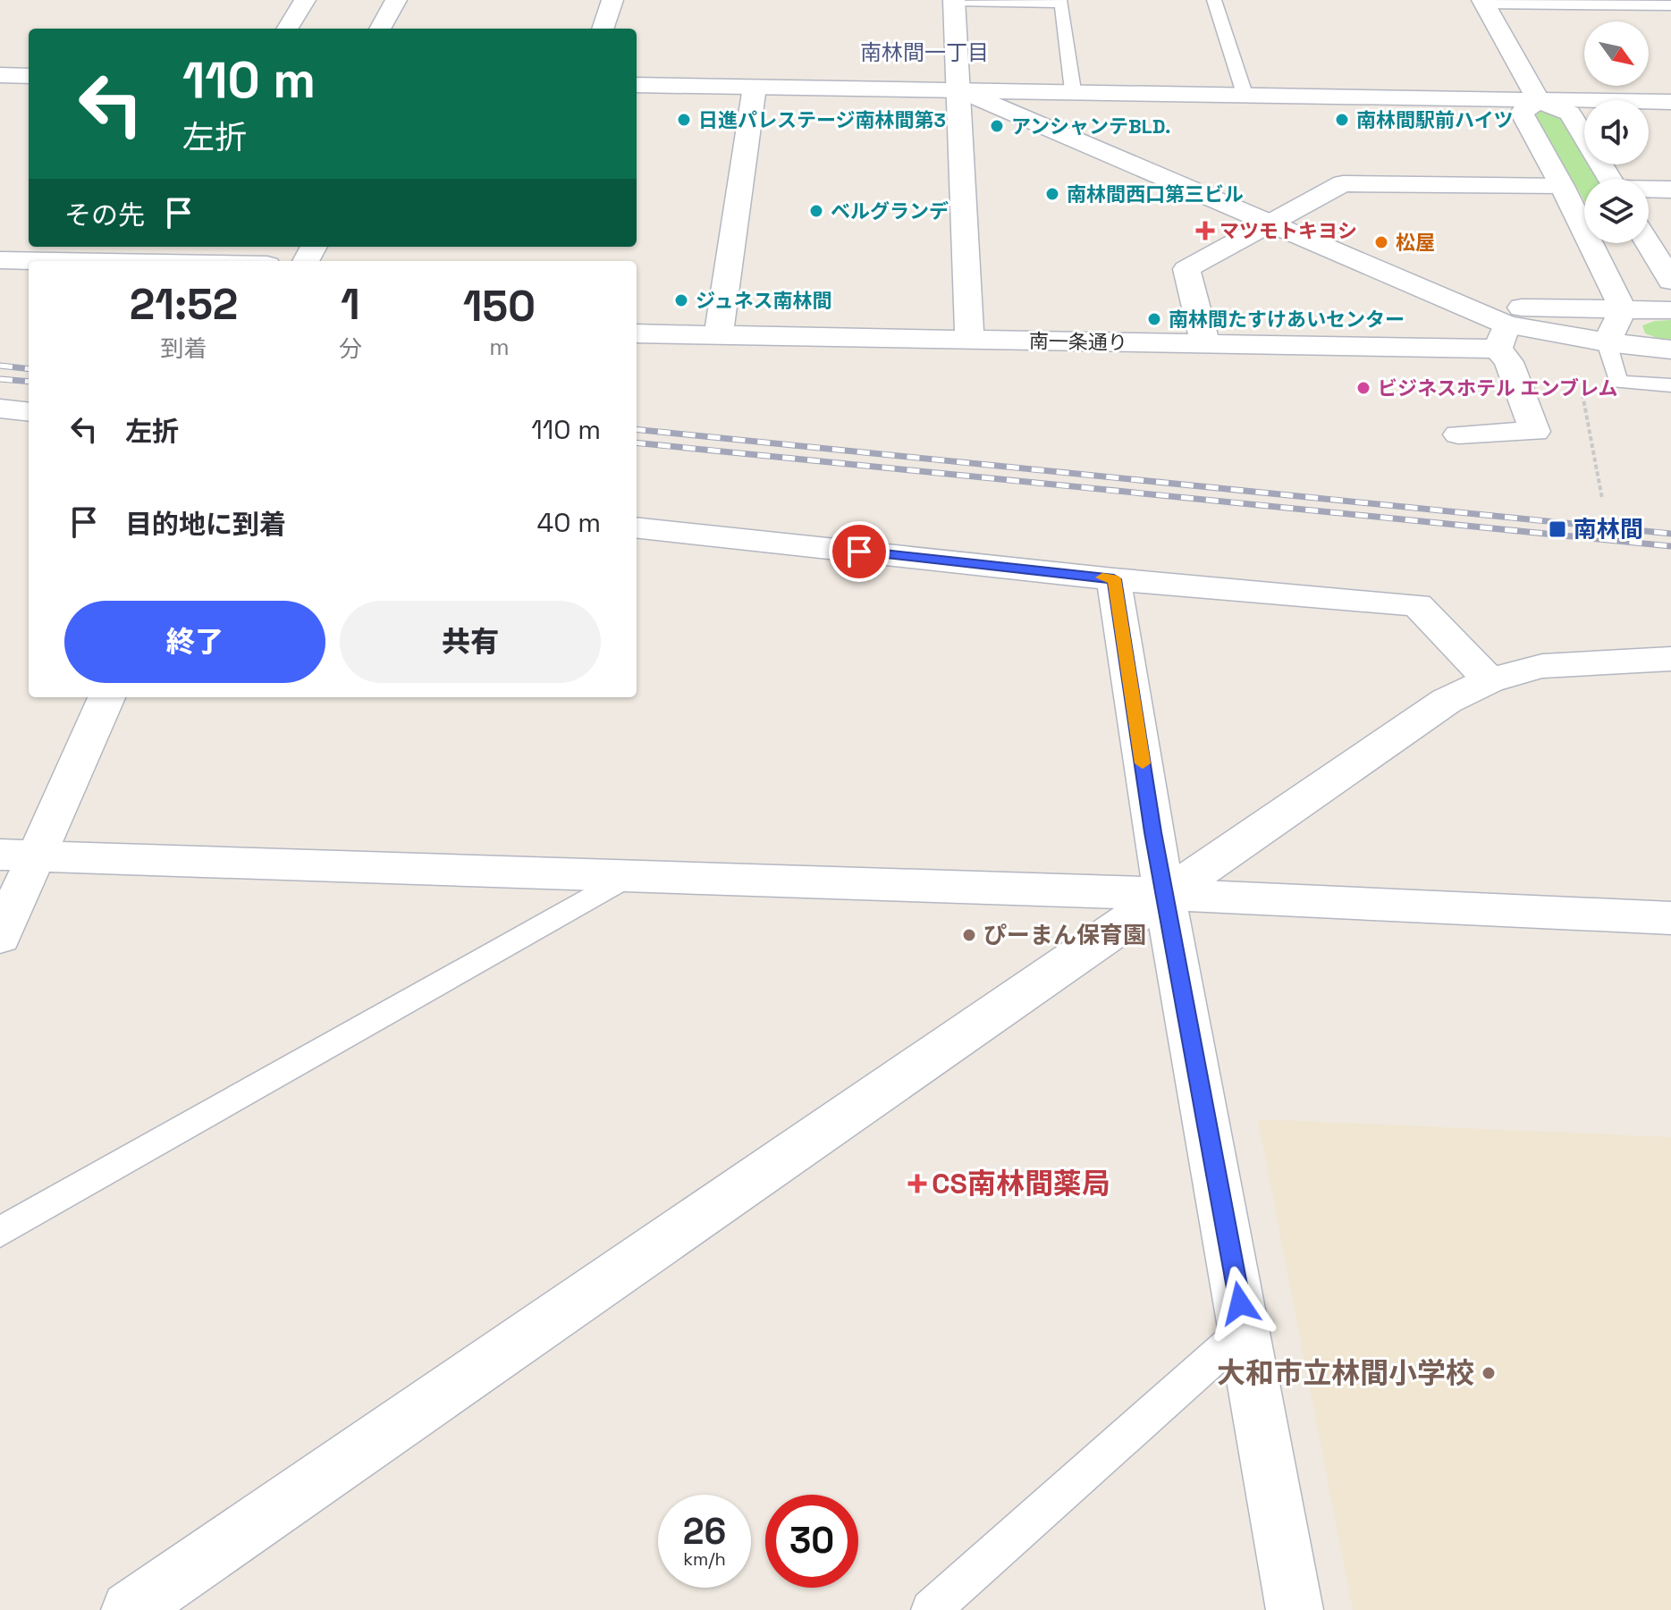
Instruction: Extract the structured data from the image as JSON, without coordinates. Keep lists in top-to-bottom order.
{
  "streets": {
    "street": ["南一条通り"]
  },
  "districts": ["南林間一丁目"],
  "places": {
    "other": [
      "日進パレステージ南林間第3",
      "南林間駅前ハイツ",
      "アンシャンテBLD.",
      "南林間西口第三ビル",
      "ベルグランデ",
      "松屋",
      "ジュネス南林間",
      "南林間たすけあいセンター",
      "ビジネスホテル エンブレム",
      "ぴーまん保育園",
      "大和市立林間小学校"
    ],
    "health": ["マツモトキヨシ", "CS南林間薬局"],
    "transit": ["南林間"]
  },
  "north": "bottom right",
  "page": {
    "turn": ["110 m", "左折"],
    "then": "その先",
    "eta": [
      "21:52",
      "到着",
      "1",
      "分",
      "150",
      "m"
    ],
    "list": [
      {
        "name": "左折",
        "value": "110 m"
      },
      {
        "name": "目的地に到着",
        "value": "40 m"
      }
    ],
    "buttons": ["終了", "共有"],
    "speed": "26 km/h",
    "limit": "30"
  }
}
